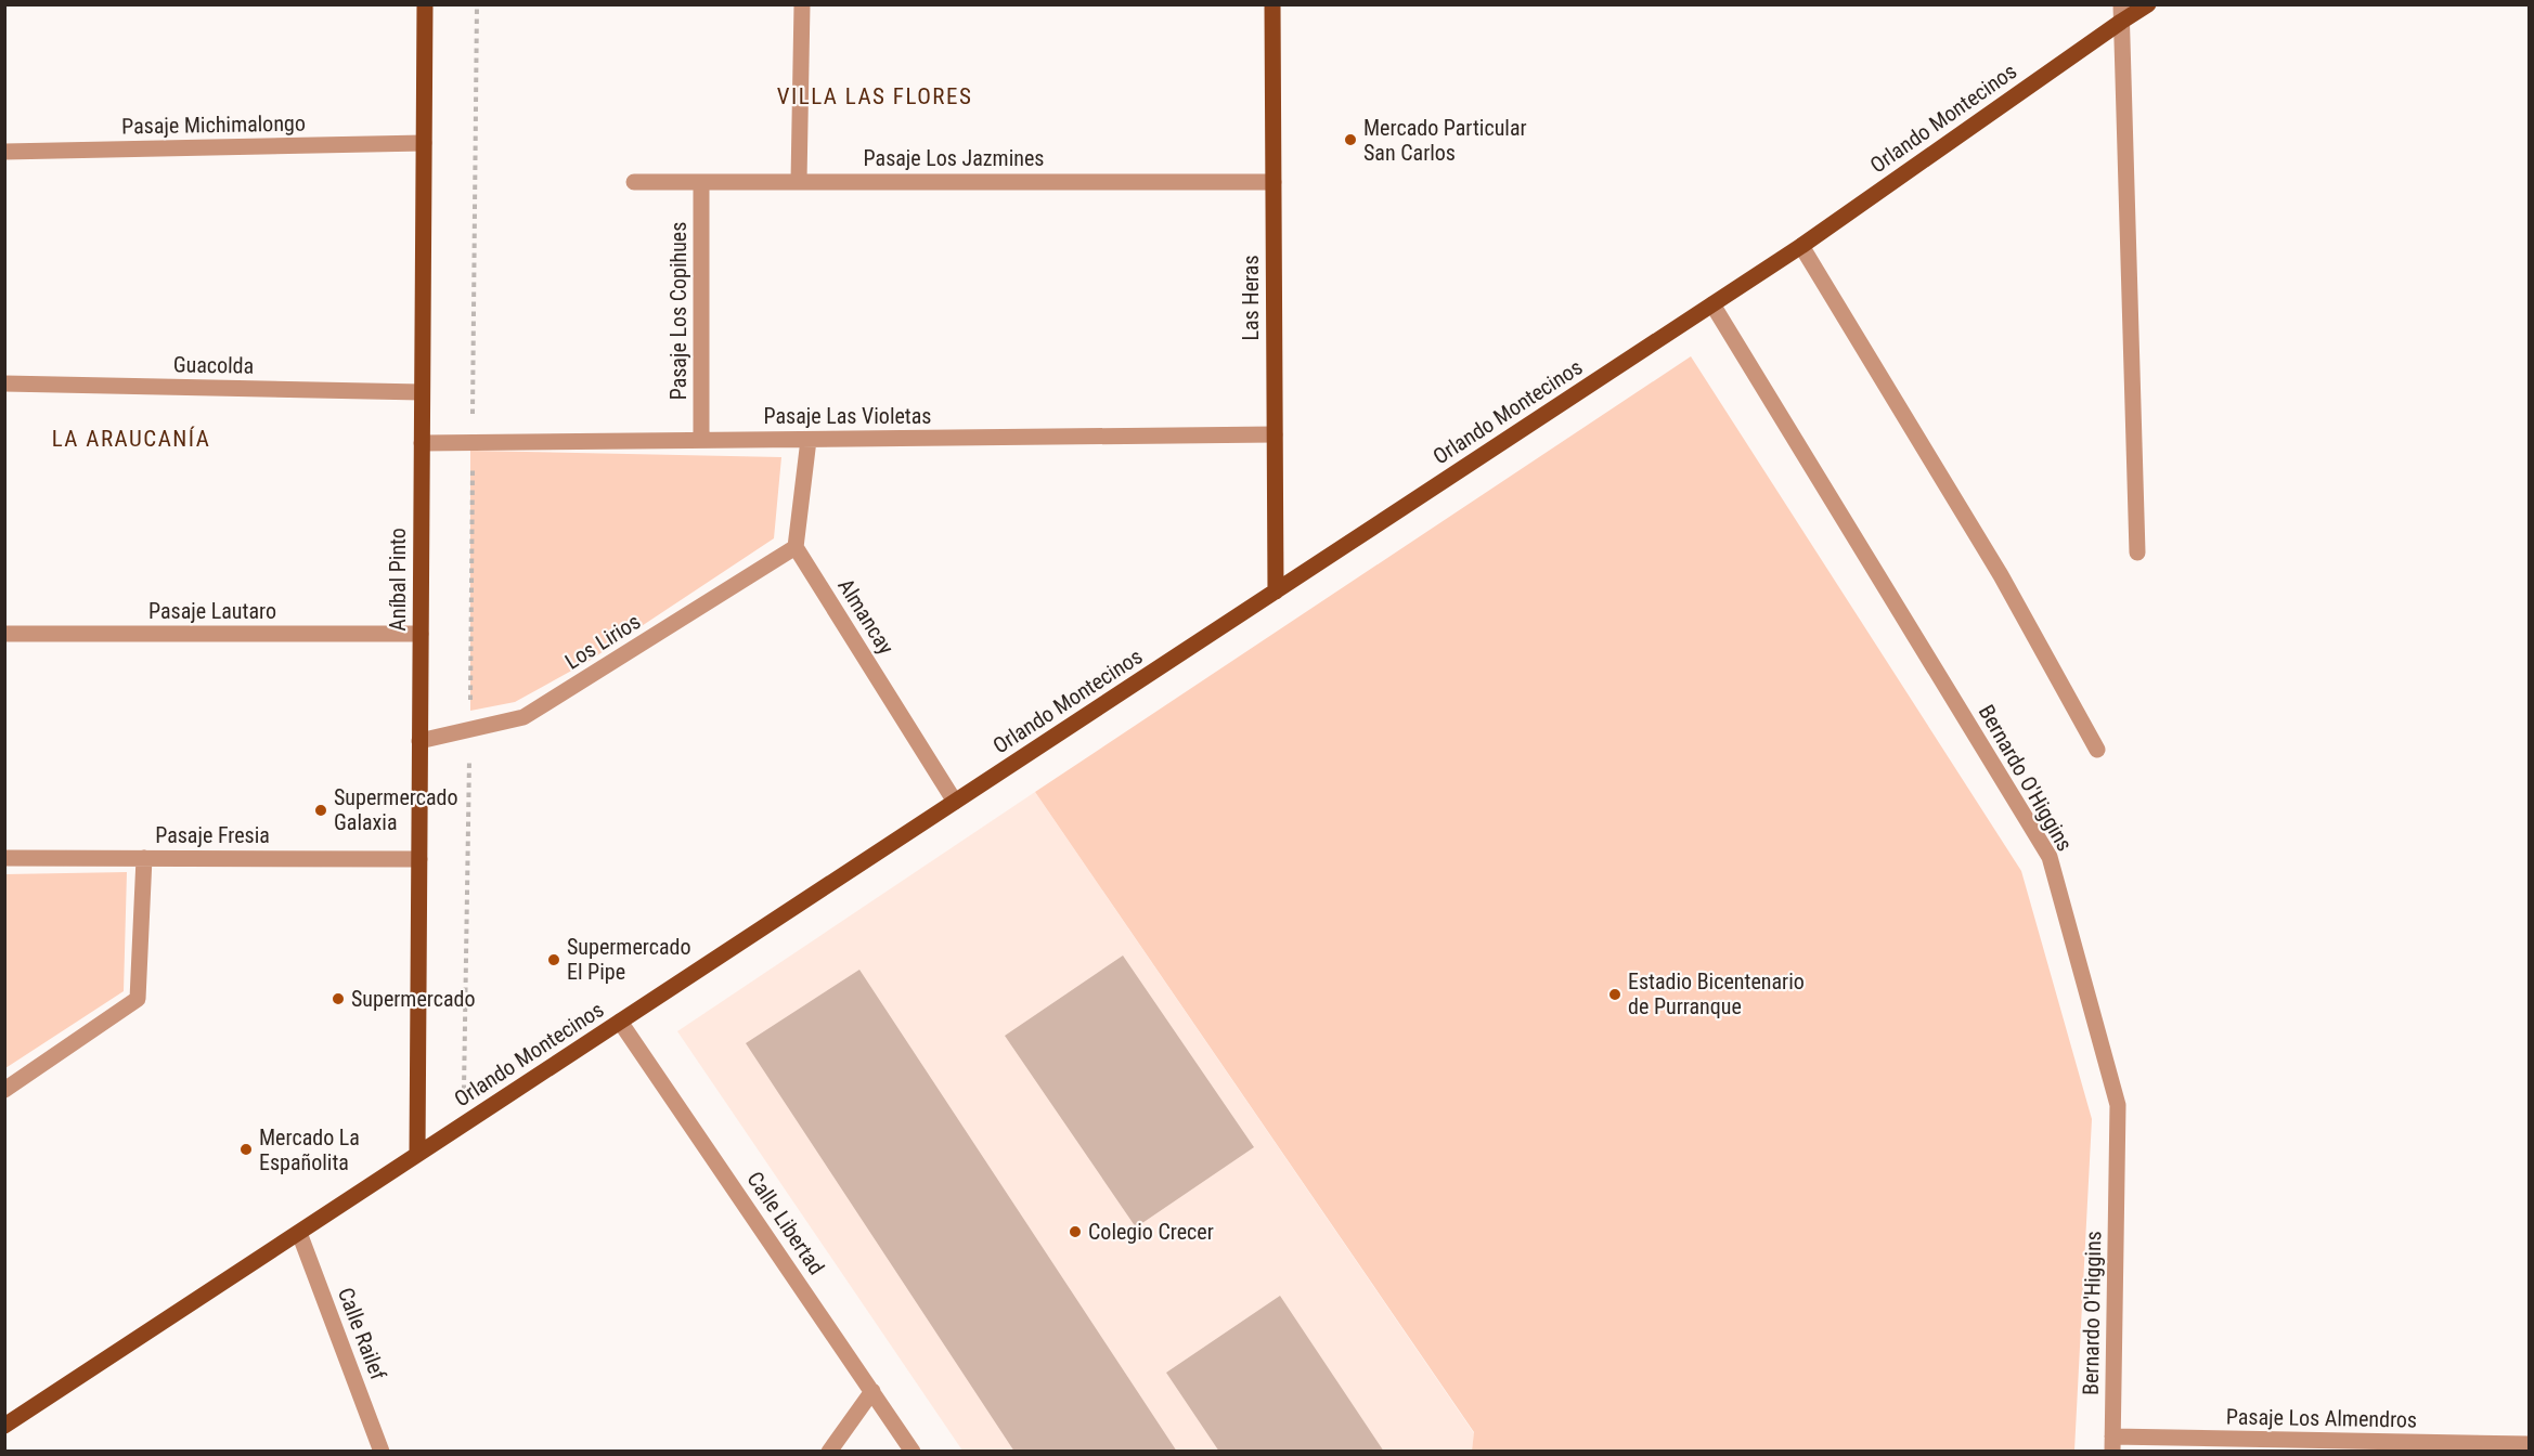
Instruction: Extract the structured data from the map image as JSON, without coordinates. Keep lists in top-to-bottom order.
{
  "streets": {
    "main road": ["Orlando Montecinos", "Las Heras", "Aníbal Pinto"],
    "street": [
      "Pasaje Michimalongo",
      "Pasaje Los Jazmines",
      "Pasaje Los Copihues",
      "Guacolda",
      "Pasaje Las Violetas",
      "Pasaje Lautaro",
      "Almancay",
      "Los Lirios",
      "Bernardo O'Higgins",
      "Pasaje Fresia",
      "Calle Libertad",
      "Calle Railef",
      "Pasaje Los Almendros"
    ]
  },
  "crossings": [
    ["Orlando Montecinos", "Las Heras"],
    ["Orlando Montecinos", "Aníbal Pinto"],
    ["Orlando Montecinos", "Almancay"],
    ["Orlando Montecinos", "Bernardo O'Higgins"],
    ["Orlando Montecinos", "Calle Libertad"],
    ["Orlando Montecinos", "Calle Railef"],
    ["Pasaje Michimalongo", "Aníbal Pinto"],
    ["Pasaje Los Jazmines", "Las Heras"],
    ["Pasaje Los Jazmines", "Pasaje Los Copihues"],
    ["Las Heras", "Pasaje Las Violetas"],
    ["Pasaje Los Copihues", "Pasaje Las Violetas"],
    ["Guacolda", "Aníbal Pinto"],
    ["Pasaje Las Violetas", "Aníbal Pinto"],
    ["Aníbal Pinto", "Pasaje Lautaro"],
    ["Aníbal Pinto", "Los Lirios"],
    ["Aníbal Pinto", "Pasaje Fresia"],
    ["Almancay", "Los Lirios"],
    ["Bernardo O'Higgins", "Pasaje Los Almendros"]
  ],
  "districts": ["VILLA LAS FLORES", "LA ARAUCANÍA"],
  "places": [
    "Mercado Particular San Carlos",
    "Supermercado Galaxia",
    "Supermercado El Pipe",
    "Estadio Bicentenario de Purranque",
    "Supermercado",
    "Mercado La Españolita",
    "Colegio Crecer"
  ]
}
